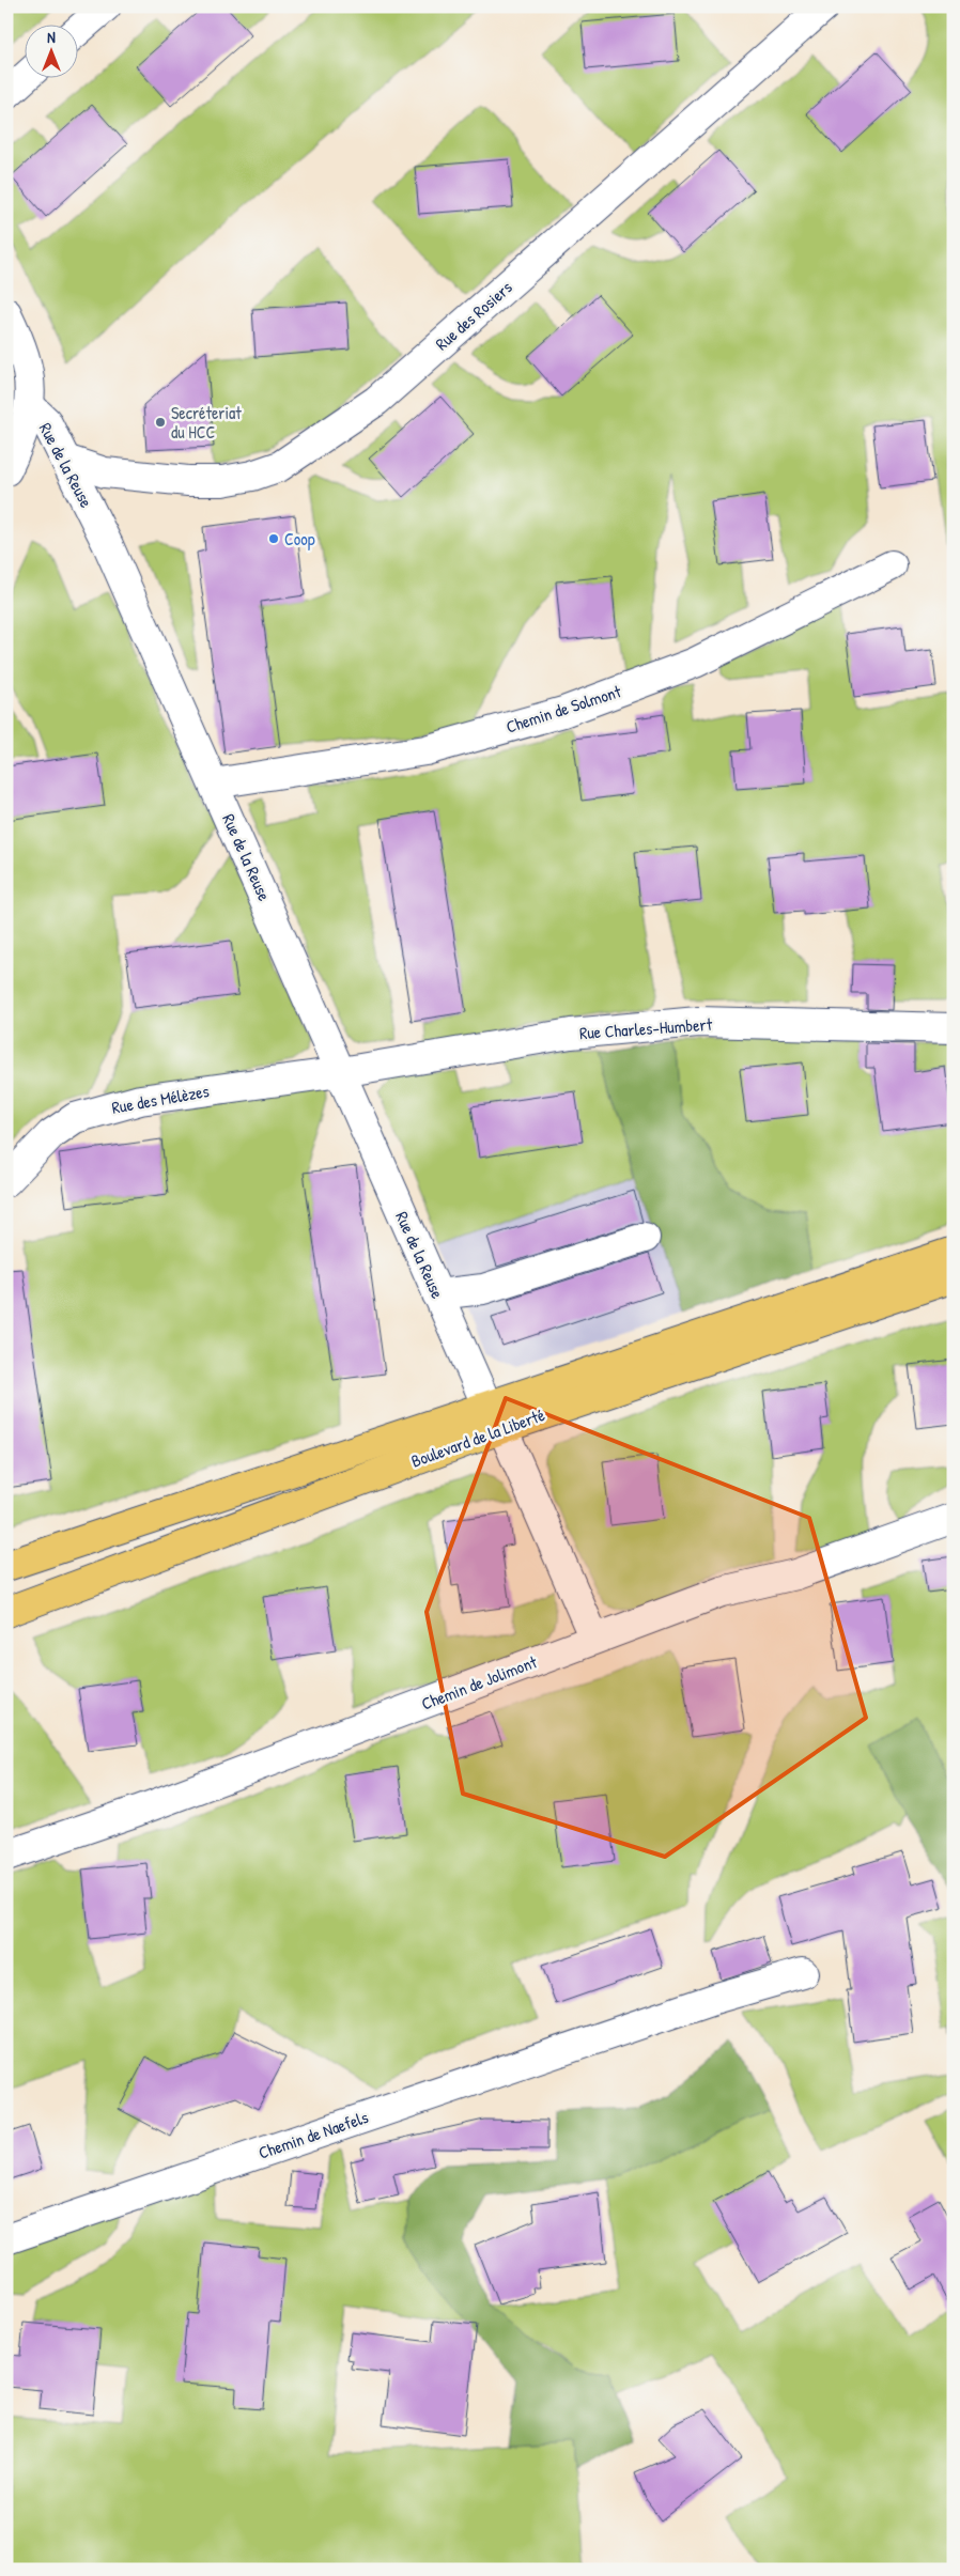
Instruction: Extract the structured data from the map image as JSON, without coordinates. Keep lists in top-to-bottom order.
{
  "streets": {
    "main road": ["Boulevard de la Liberté"],
    "street": [
      "Rue des Rosiers",
      "Rue de la Reuse",
      "Chemin de Solmont",
      "Rue Charles-Humbert",
      "Rue des Mélèzes",
      "Chemin de Jolimont",
      "Chemin de Naefels"
    ]
  },
  "crossings": [
    ["Rue des Rosiers", "Rue de la Reuse"],
    ["Rue de la Reuse", "Chemin de Solmont"],
    ["Rue de la Reuse", "Rue Charles-Humbert"],
    ["Rue de la Reuse", "Rue des Mélèzes"],
    ["Rue de la Reuse", "Boulevard de la Liberté"],
    ["Rue de la Reuse", "Chemin de Jolimont"],
    ["Rue Charles-Humbert", "Rue des Mélèzes"]
  ],
  "places": ["Secréteriat du HCC", "Coop"],
  "north": "top"
}
